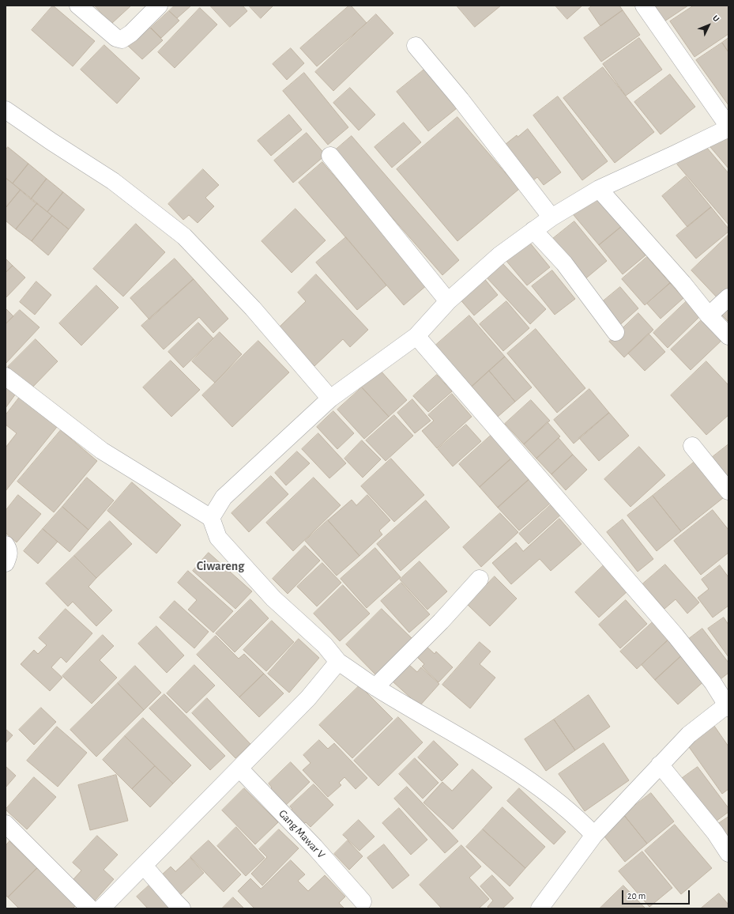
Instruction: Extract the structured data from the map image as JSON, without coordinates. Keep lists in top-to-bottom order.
{
  "streets": {
    "street": ["Gang Mawar V"]
  },
  "districts": ["Ciwareng"],
  "scale_bar": "20 m",
  "north": "top right"
}
